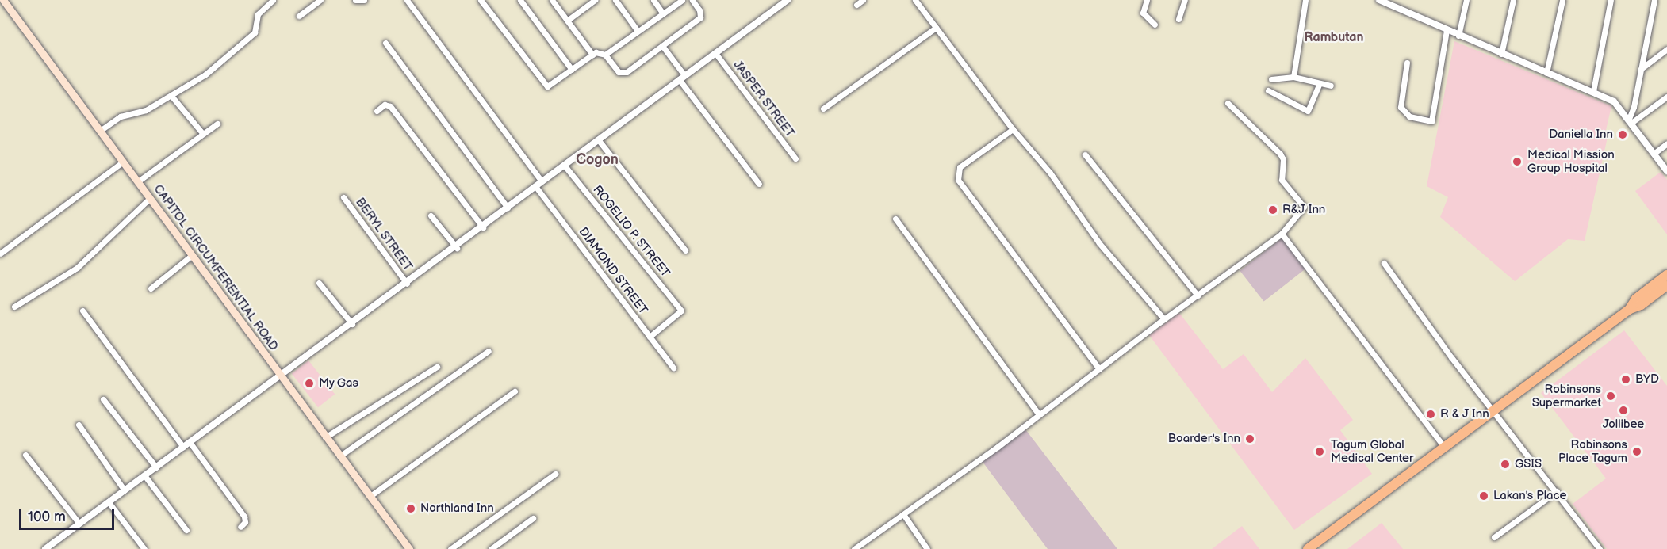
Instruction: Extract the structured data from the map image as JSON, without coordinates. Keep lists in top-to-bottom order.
{
  "streets": {
    "main road": ["CAPITOL CIRCUMFERENTIAL ROAD"],
    "street": [
      "JASPER STREET",
      "ROGELIO P. STREET",
      "BERYL STREET",
      "DIAMOND STREET"
    ]
  },
  "crossings": [
    ["ROGELIO P. STREET", "DIAMOND STREET"]
  ],
  "districts": ["Rambutan", "Cogon"],
  "places": [
    "Daniella Inn",
    "Medical Mission Group Hospital",
    "R&J Inn",
    "BYD",
    "My Gas",
    "Robinsons Supermarket",
    "Jollibee",
    "R & J Inn",
    "Boarder's Inn",
    "Tagum Global Medical Center",
    "Robinsons Place Tagum",
    "GSIS",
    "Lakan's Place",
    "Northland Inn"
  ],
  "scale_bar": "100 m"
}
